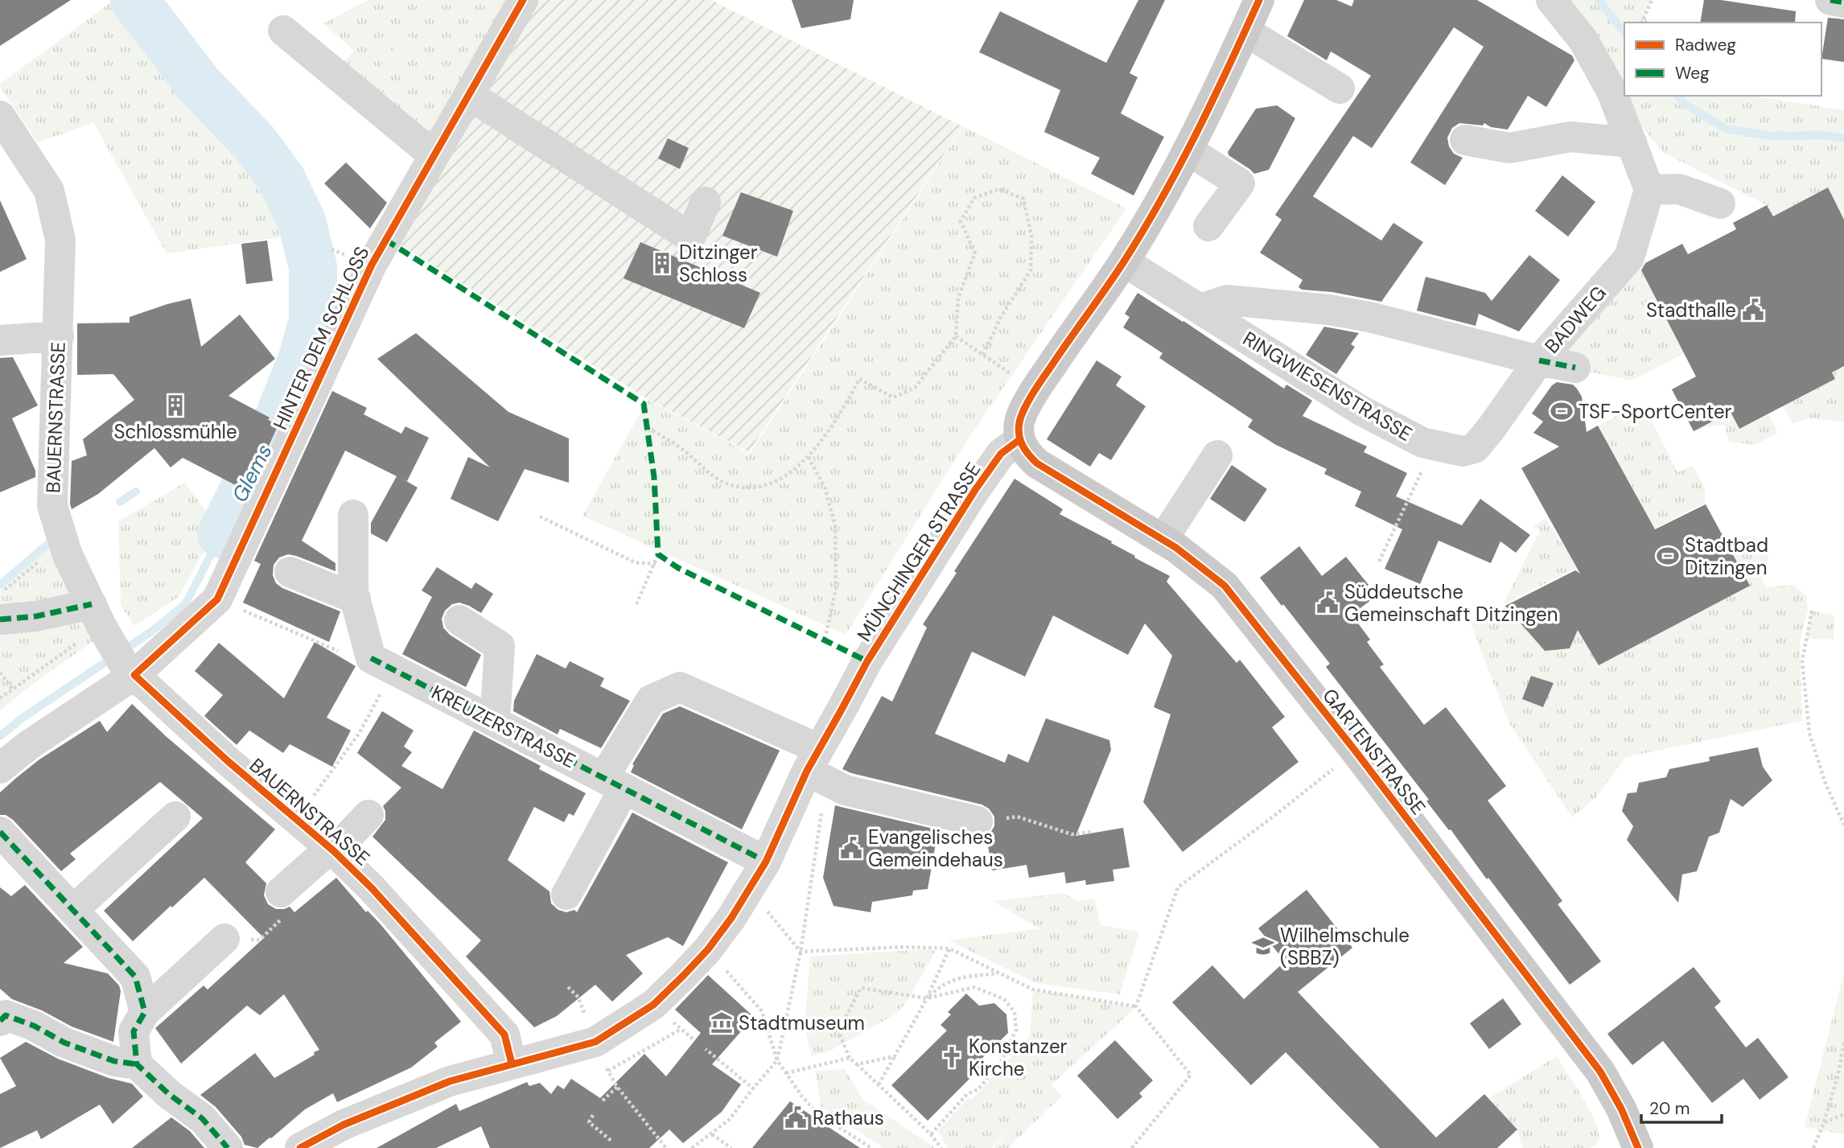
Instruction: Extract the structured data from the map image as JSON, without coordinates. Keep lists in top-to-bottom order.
{
  "streets": {
    "main road": ["GARTENSTRASSE"],
    "street": [
      "BADWEG",
      "HINTER DEM SCHLOSS",
      "RINGWIESENSTRASSE",
      "BAUERNSTRASSE",
      "MÜNCHINGER STRASSE",
      "KREUZERSTRASSE"
    ]
  },
  "crossings": [
    ["BADWEG", "RINGWIESENSTRASSE"],
    ["HINTER DEM SCHLOSS", "BAUERNSTRASSE"],
    ["BAUERNSTRASSE", "MÜNCHINGER STRASSE"],
    ["MÜNCHINGER STRASSE", "KREUZERSTRASSE"],
    ["MÜNCHINGER STRASSE", "GARTENSTRASSE"]
  ],
  "water": ["Glems"],
  "places": {
    "building": ["Ditzinger Schloss", "Schlossmühle"],
    "public building": [
      "Stadthalle",
      "Süddeutsche Gemeinschaft Ditzingen",
      "Evangelisches Gemeindehaus",
      "Rathaus"
    ],
    "sports": ["TSF-SportCenter", "Stadtbad Ditzingen"],
    "school or university": ["Wilhelmschule (SBBZ)"],
    "museum": ["Stadtmuseum"],
    "church": ["Konstanzer Kirche"]
  },
  "legend": ["Radweg", "Weg"],
  "scale_bar": "20 m"
}
